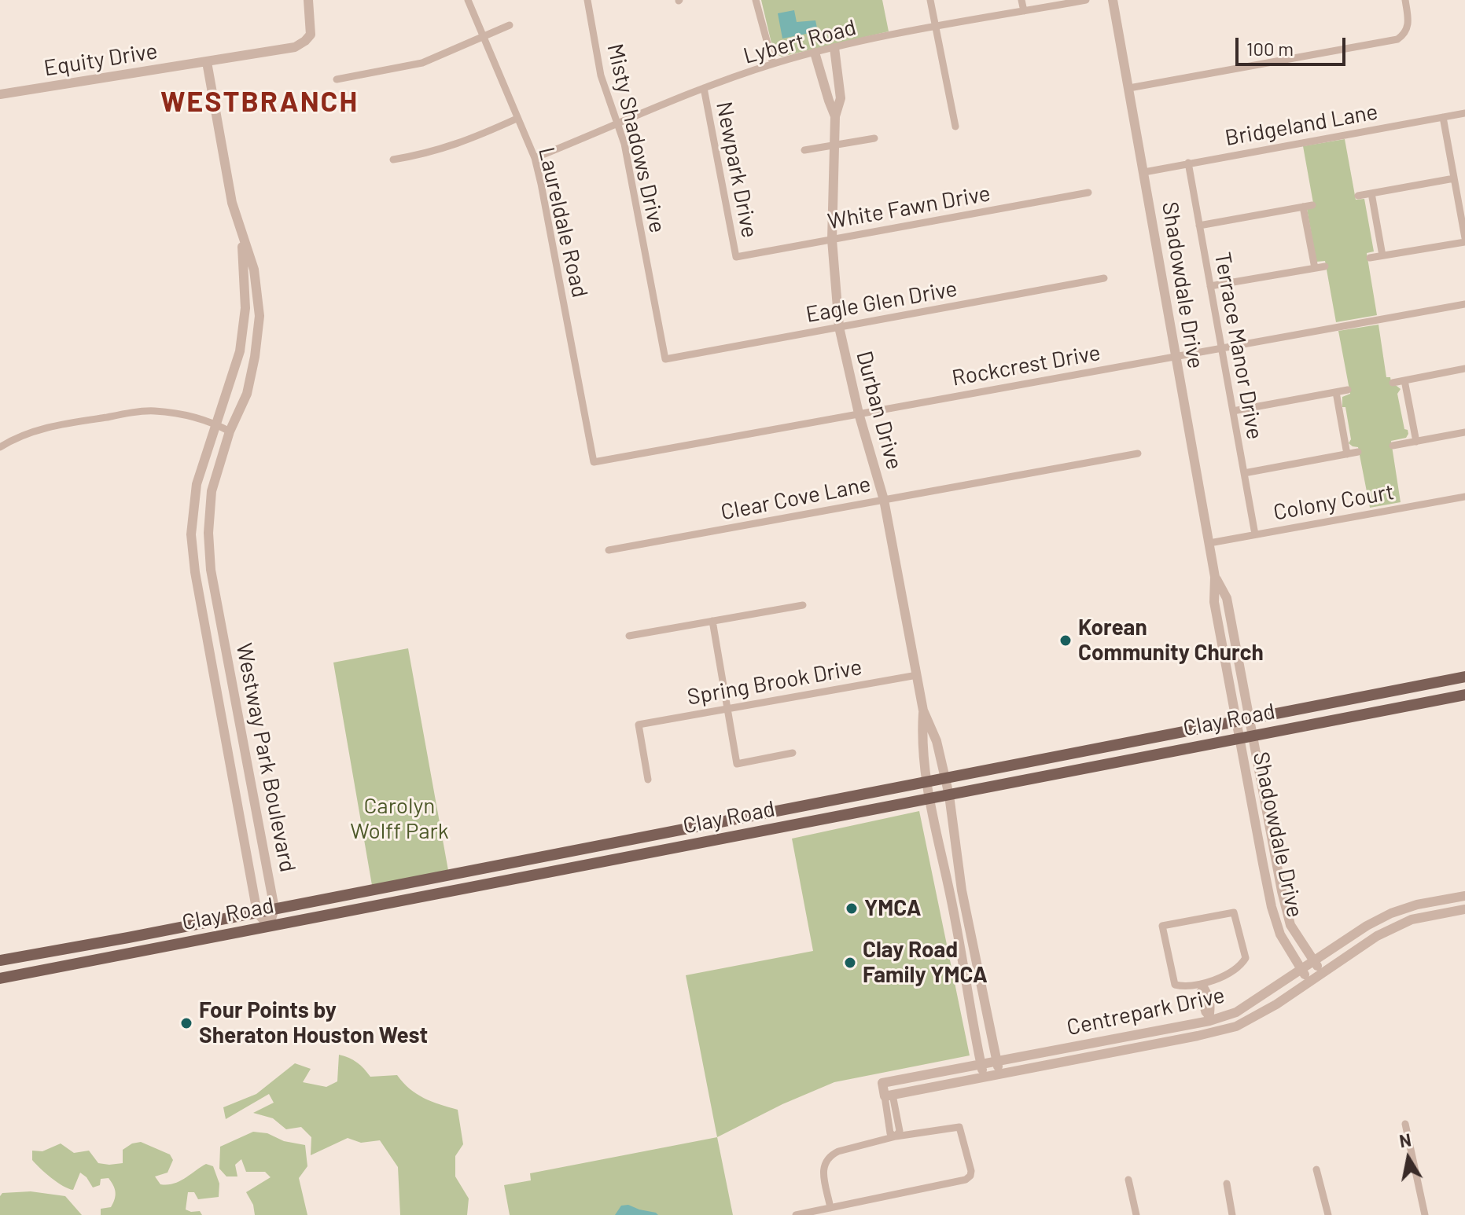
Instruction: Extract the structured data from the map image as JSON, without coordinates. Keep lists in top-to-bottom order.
{
  "streets": {
    "main road": ["Clay Road"],
    "street": [
      "Lybert Road",
      "Equity Drive",
      "Bridgeland Lane",
      "Misty Shadows Drive",
      "Newpark Drive",
      "White Fawn Drive",
      "Laureldale Road",
      "Shadowdale Drive",
      "Eagle Glen Drive",
      "Terrace Manor Drive",
      "Rockcrest Drive",
      "Durban Drive",
      "Clear Cove Lane",
      "Colony Court",
      "Spring Brook Drive",
      "Westway Park Boulevard",
      "Centrepark Drive"
    ]
  },
  "crossings": [
    ["Lybert Road", "Misty Shadows Drive"],
    ["Lybert Road", "Newpark Drive"],
    ["Lybert Road", "Laureldale Road"],
    ["Lybert Road", "Durban Drive"],
    ["Equity Drive", "Westway Park Boulevard"],
    ["Bridgeland Lane", "Shadowdale Drive"],
    ["Bridgeland Lane", "Terrace Manor Drive"],
    ["Misty Shadows Drive", "Eagle Glen Drive"],
    ["Newpark Drive", "White Fawn Drive"],
    ["White Fawn Drive", "Durban Drive"],
    ["Laureldale Road", "Rockcrest Drive"],
    ["Shadowdale Drive", "Rockcrest Drive"],
    ["Shadowdale Drive", "Colony Court"],
    ["Shadowdale Drive", "Clay Road"],
    ["Shadowdale Drive", "Centrepark Drive"],
    ["Eagle Glen Drive", "Durban Drive"],
    ["Terrace Manor Drive", "Rockcrest Drive"],
    ["Terrace Manor Drive", "Colony Court"],
    ["Rockcrest Drive", "Durban Drive"],
    ["Durban Drive", "Clear Cove Lane"],
    ["Durban Drive", "Spring Brook Drive"],
    ["Durban Drive", "Clay Road"],
    ["Durban Drive", "Centrepark Drive"],
    ["Clay Road", "Westway Park Boulevard"]
  ],
  "districts": ["WESTBRANCH"],
  "parks": ["Carolyn Wolff Park"],
  "places": [
    "Korean Community Church",
    "YMCA",
    "Clay Road Family YMCA",
    "Four Points by Sheraton Houston West"
  ],
  "scale_bar": "100 m",
  "north": "top"
}
